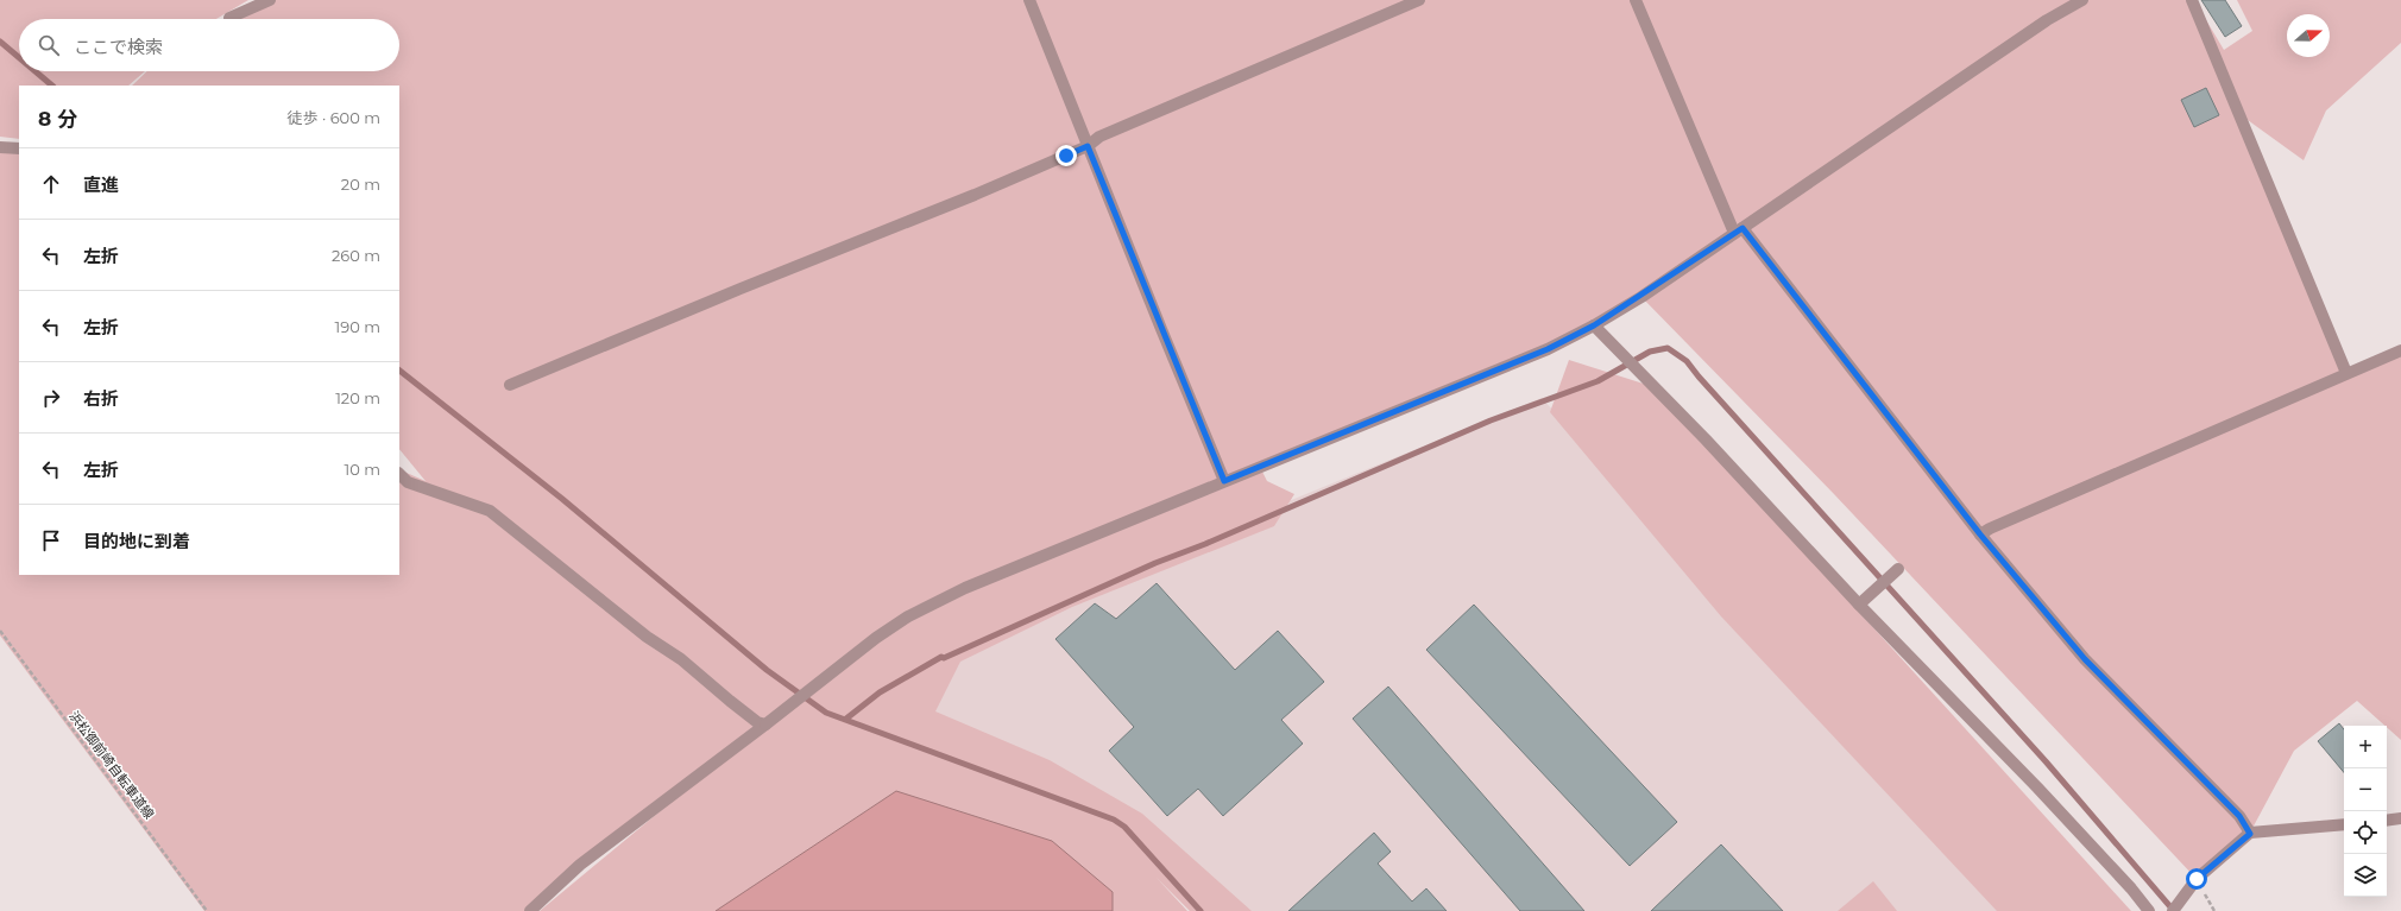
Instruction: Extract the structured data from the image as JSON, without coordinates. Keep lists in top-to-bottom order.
{
  "streets": {
    "path": ["浜松御前崎自転車道線"]
  },
  "north": "right",
  "page": {
    "search": "ここで検索",
    "heading": ["8 分", "徒歩 · 600 m"],
    "list": [
      ["直進", "20 m"],
      ["左折", "260 m"],
      ["左折", "190 m"],
      ["右折", "120 m"],
      ["左折", "10 m"],
      "目的地に到着"
    ],
    "map_buttons": ["+", "−"]
  }
}
